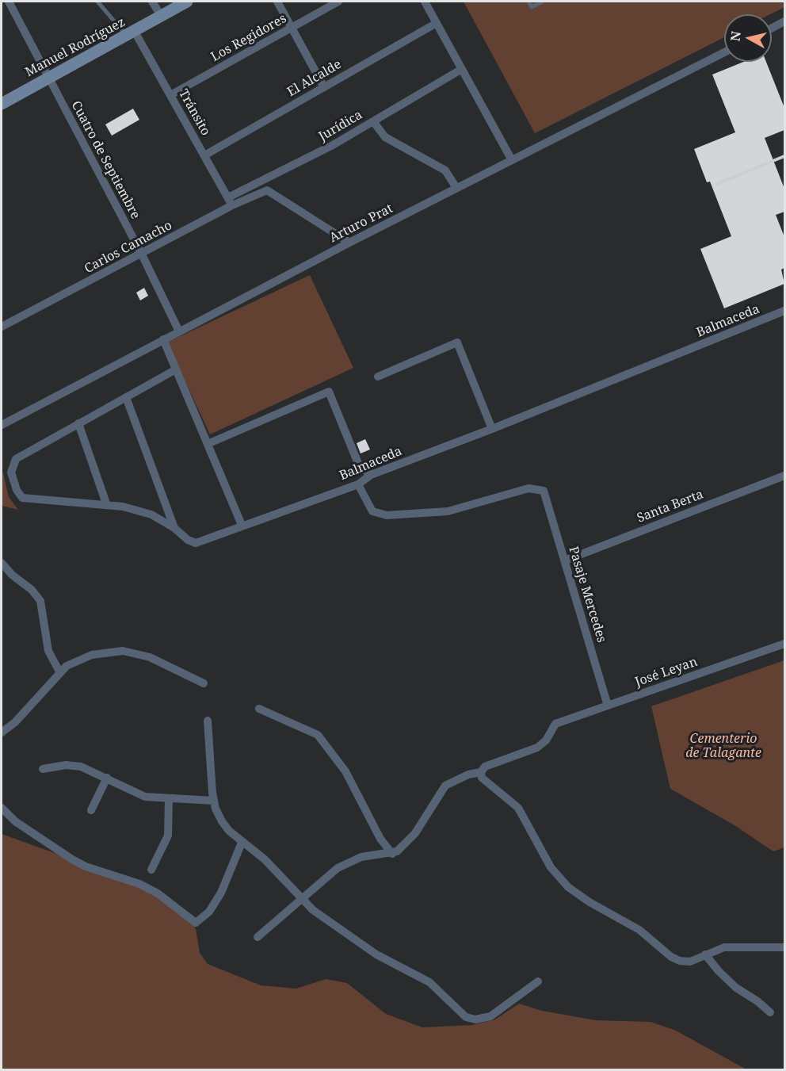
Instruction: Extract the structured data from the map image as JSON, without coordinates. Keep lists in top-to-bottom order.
{
  "streets": {
    "street": [
      "Los Regidores",
      "Manuel Rodríguez",
      "El Alcalde",
      "Tránsito",
      "Jurídica",
      "Cuatro de Septiembre",
      "Arturo Prat",
      "Carlos Camacho",
      "Balmaceda",
      "Santa Berta",
      "Pasaje Mercedes",
      "José Leyan"
    ]
  },
  "crossings": [
    ["Los Regidores", "Tránsito"],
    ["Manuel Rodríguez", "Tránsito"],
    ["Manuel Rodríguez", "Cuatro de Septiembre"],
    ["El Alcalde", "Tránsito"],
    ["Tránsito", "Jurídica"],
    ["Tránsito", "Carlos Camacho"],
    ["Jurídica", "Carlos Camacho"],
    ["Cuatro de Septiembre", "Arturo Prat"],
    ["Cuatro de Septiembre", "Carlos Camacho"],
    ["Arturo Prat", "Carlos Camacho"],
    ["Balmaceda", "Pasaje Mercedes"],
    ["Santa Berta", "Pasaje Mercedes"],
    ["Pasaje Mercedes", "José Leyan"]
  ],
  "parks": ["Cementerio de Talagante"],
  "north": "left"
}
